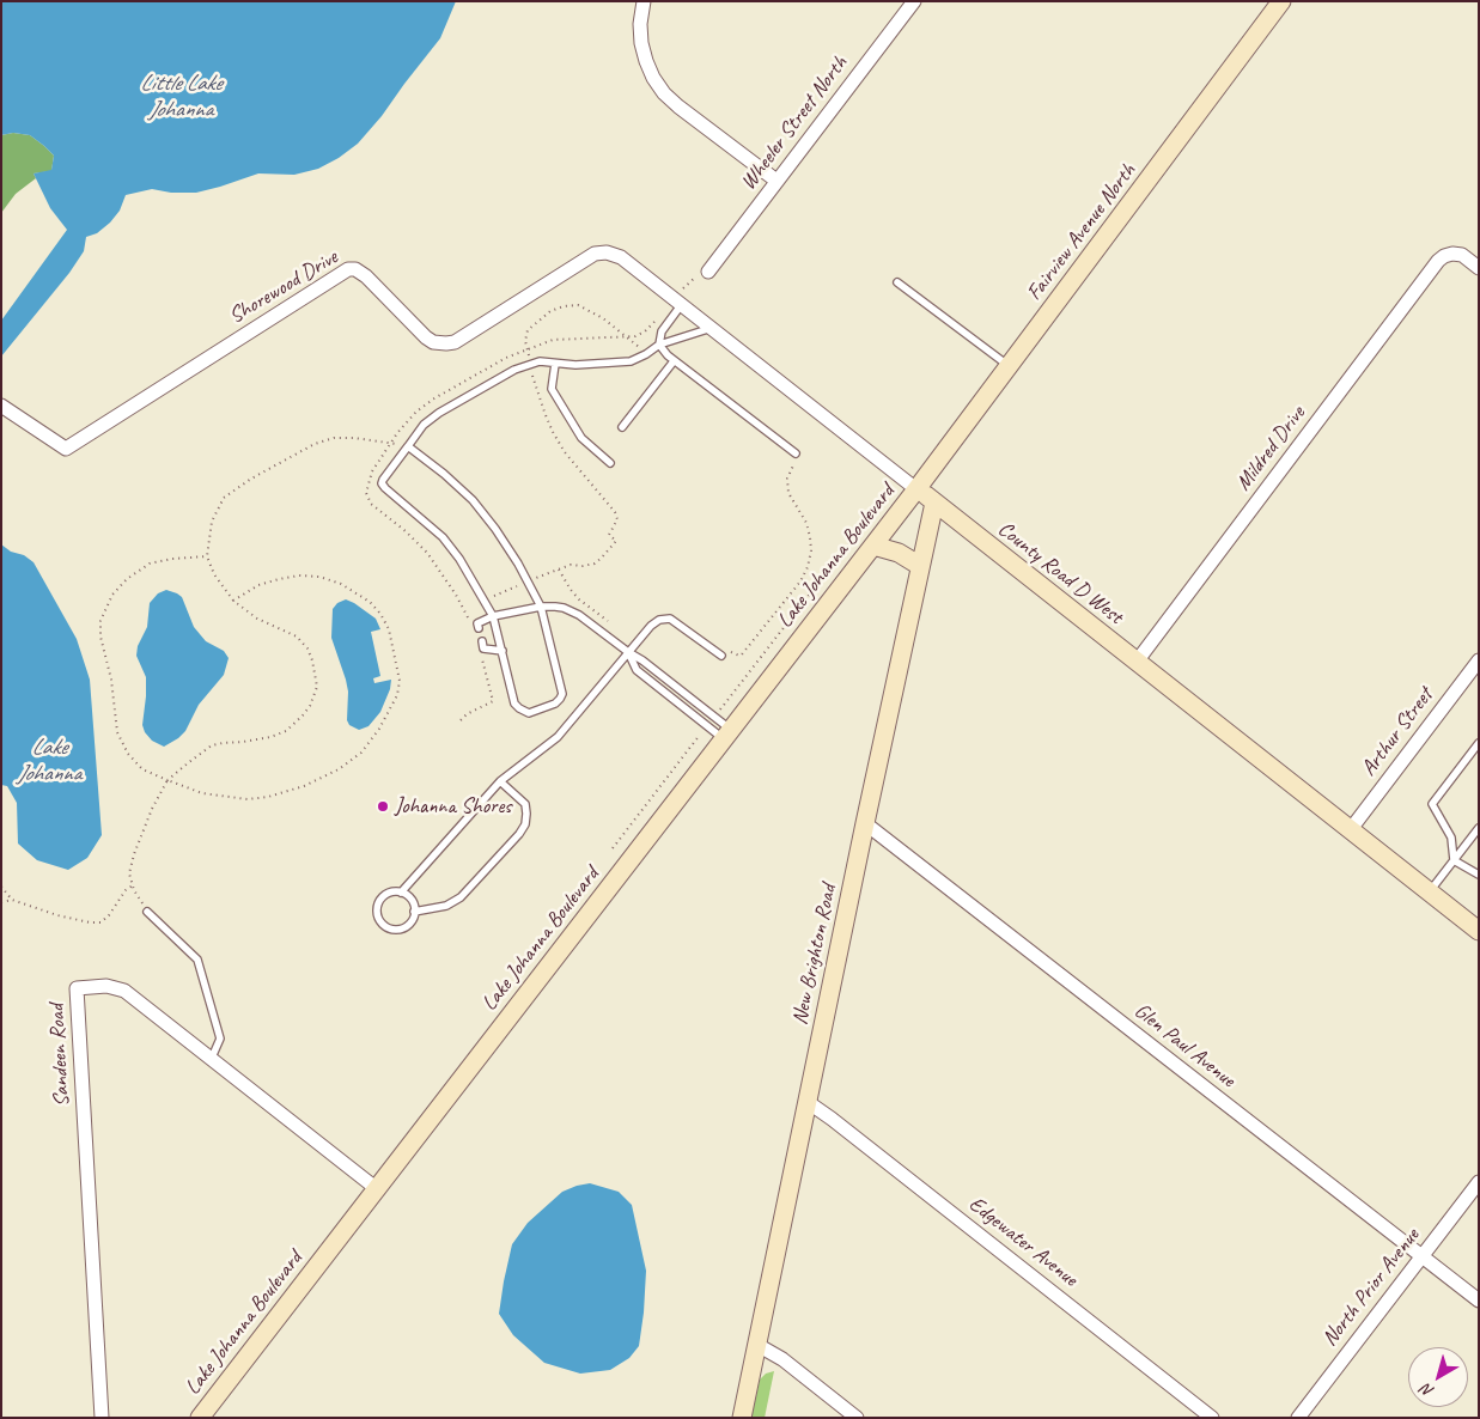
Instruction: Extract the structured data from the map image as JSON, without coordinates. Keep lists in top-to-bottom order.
{
  "streets": {
    "street": [
      "Wheeler Street North",
      "Fairview Avenue North",
      "Shorewood Drive",
      "Mildred Drive",
      "Lake Johanna Boulevard",
      "County Road D West",
      "Arthur Street",
      "New Brighton Road",
      "Glen Paul Avenue",
      "Sandeen Road",
      "Edgewater Avenue",
      "North Prior Avenue"
    ]
  },
  "crossings": [
    ["Fairview Avenue North", "Lake Johanna Boulevard"],
    ["Fairview Avenue North", "County Road D West"],
    ["Shorewood Drive", "County Road D West"],
    ["Mildred Drive", "County Road D West"],
    ["Lake Johanna Boulevard", "County Road D West"],
    ["Lake Johanna Boulevard", "Sandeen Road"],
    ["County Road D West", "Arthur Street"],
    ["County Road D West", "New Brighton Road"],
    ["New Brighton Road", "Glen Paul Avenue"],
    ["New Brighton Road", "Edgewater Avenue"],
    ["Glen Paul Avenue", "North Prior Avenue"]
  ],
  "water": ["Little Lake Johanna", "Lake Johanna"],
  "places": ["Johanna Shores"],
  "north": "bottom left"
}
